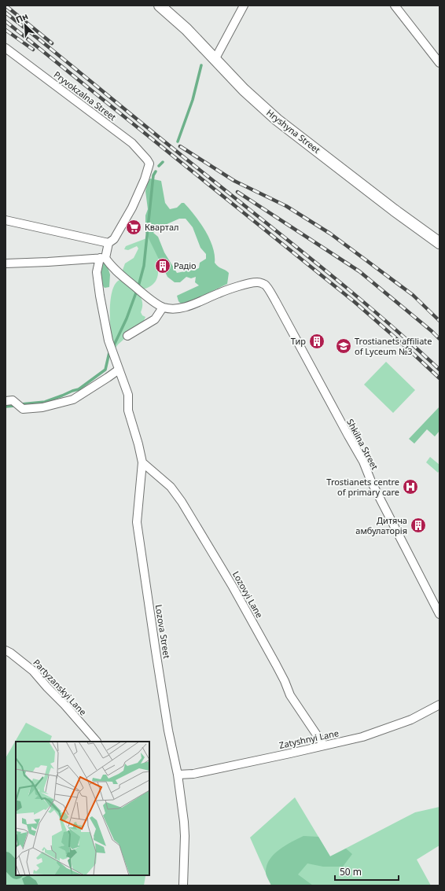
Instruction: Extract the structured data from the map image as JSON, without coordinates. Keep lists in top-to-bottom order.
{
  "streets": {
    "street": [
      "Pryvokzalna Street",
      "Hryshyna Street",
      "Shkilna Street",
      "Lozovyi Lane",
      "Lozova Street",
      "Partyzanskyi Lane",
      "Zatyshnyi Lane"
    ]
  },
  "crossings": [
    ["Pryvokzalna Street", "Lozova Street"],
    ["Lozovyi Lane", "Lozova Street"],
    ["Lozovyi Lane", "Zatyshnyi Lane"],
    ["Lozova Street", "Zatyshnyi Lane"]
  ],
  "places": {
    "supermarket": ["Квартал"],
    "building": ["Радіо", "Тир", "Дитяча амбулаторія"],
    "school or university": ["Trostianets affiliate of Lyceum №3"],
    "hospital": ["Trostianets centre of primary care"]
  },
  "scale_bar": "50 m",
  "north": "top left"
}
